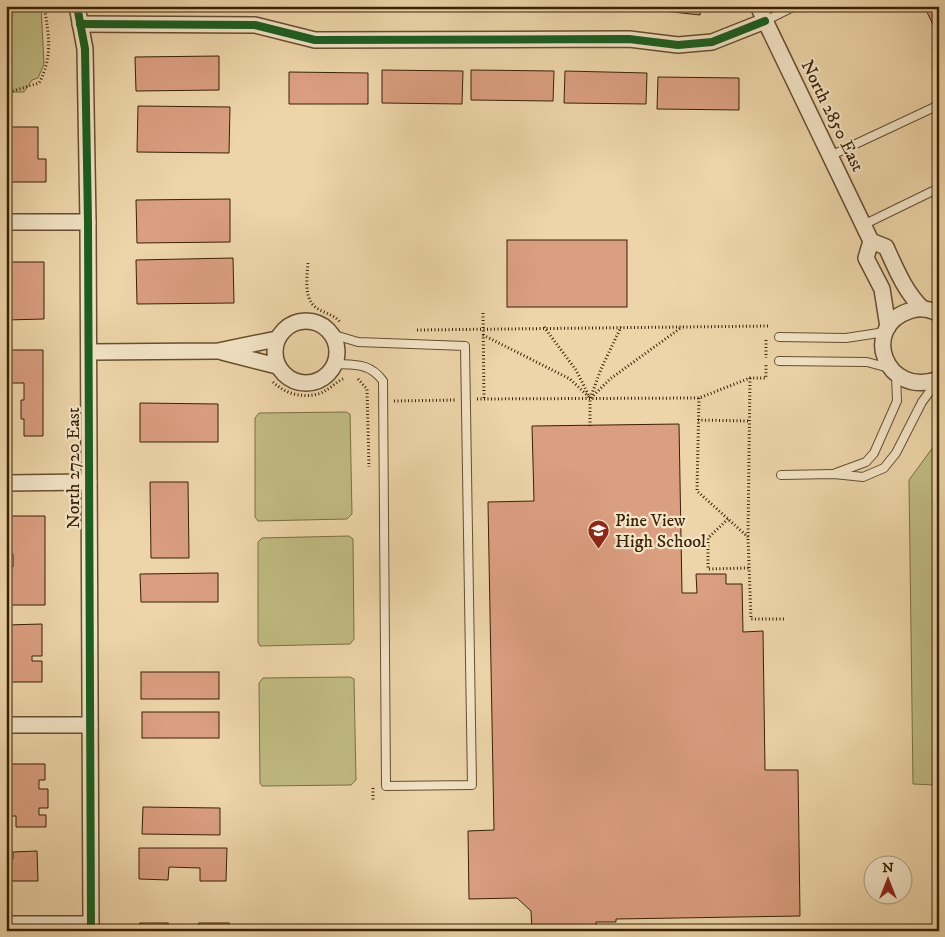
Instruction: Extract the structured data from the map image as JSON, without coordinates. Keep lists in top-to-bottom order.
{
  "streets": {
    "street": ["North 2850 East", "North 2720 East"]
  },
  "places": {
    "school or university": ["Pine View High School"]
  },
  "north": "top"
}
